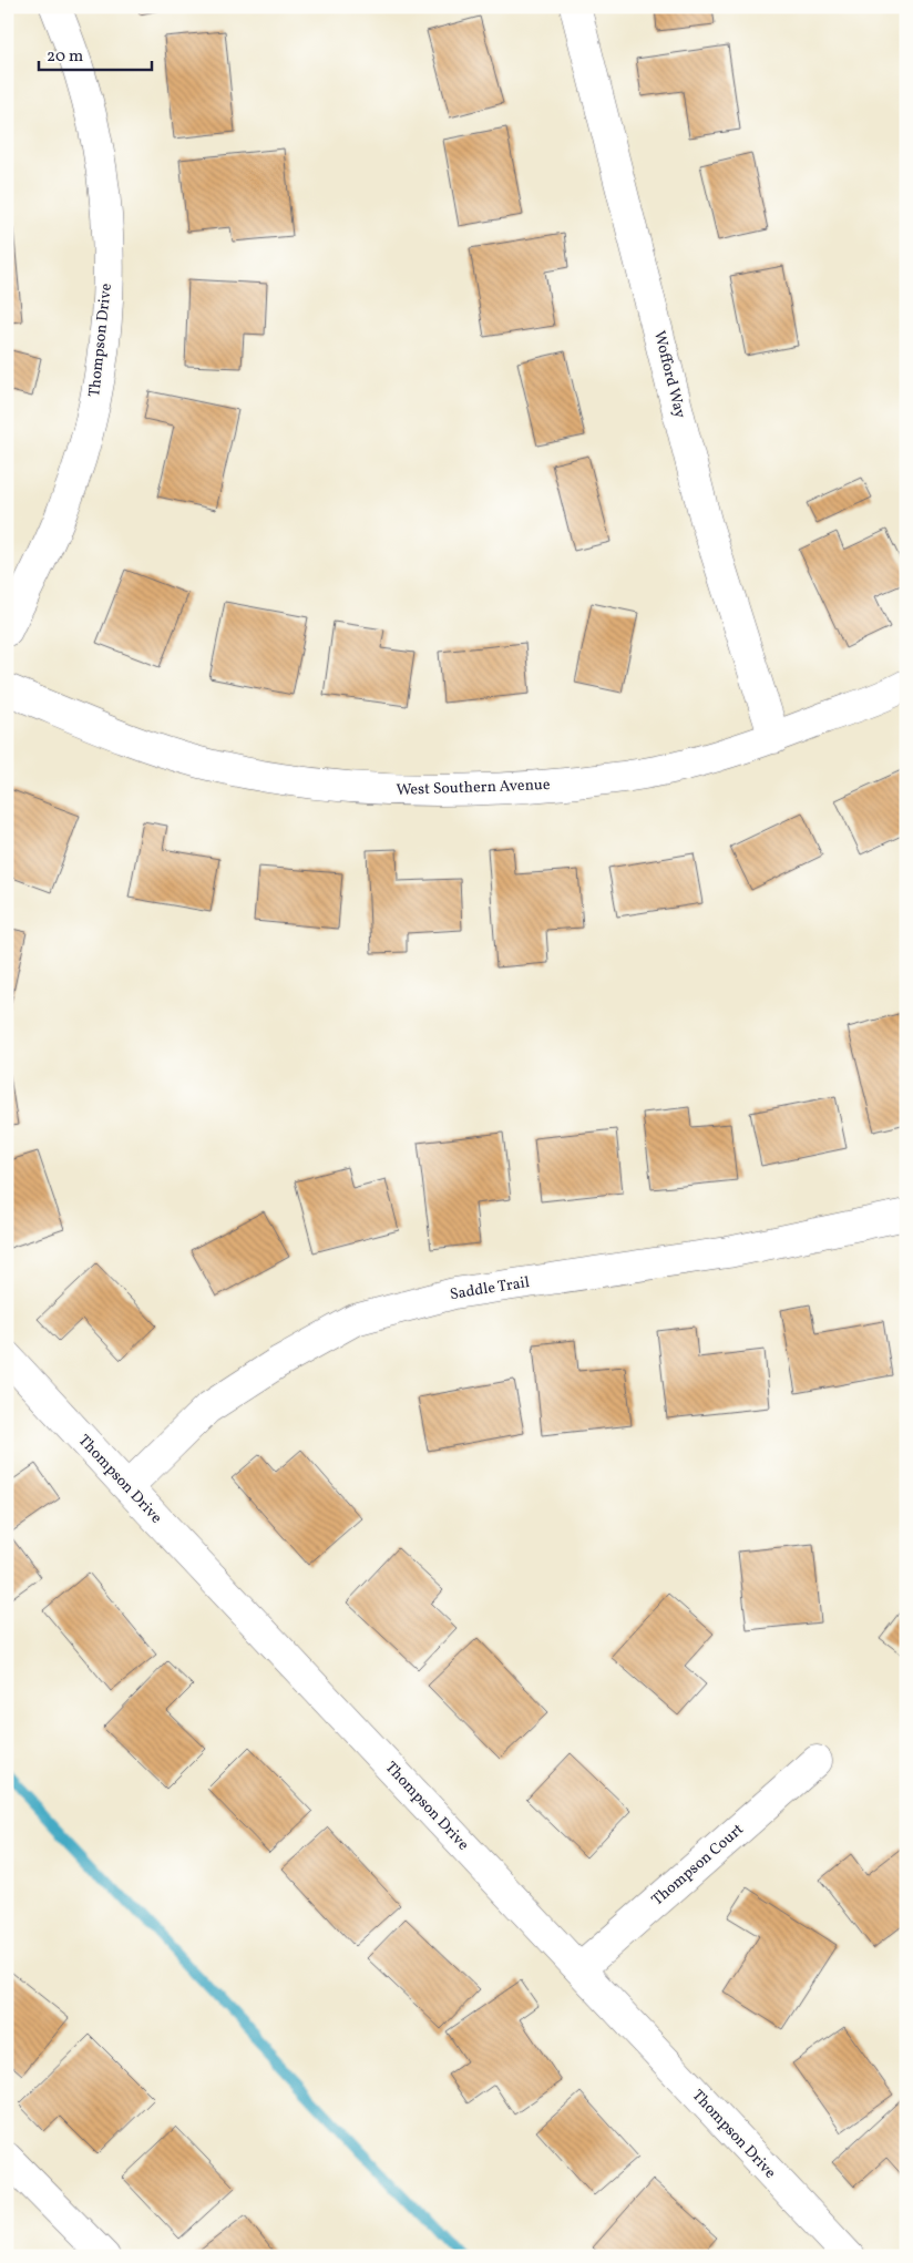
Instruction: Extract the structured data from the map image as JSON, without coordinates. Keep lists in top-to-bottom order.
{
  "streets": {
    "street": [
      "Thompson Drive",
      "Wofford Way",
      "West Southern Avenue",
      "Saddle Trail",
      "Thompson Court"
    ]
  },
  "crossings": [
    ["Thompson Drive", "Saddle Trail"],
    ["Thompson Drive", "Thompson Court"],
    ["Wofford Way", "West Southern Avenue"]
  ],
  "scale_bar": "20 m"
}
